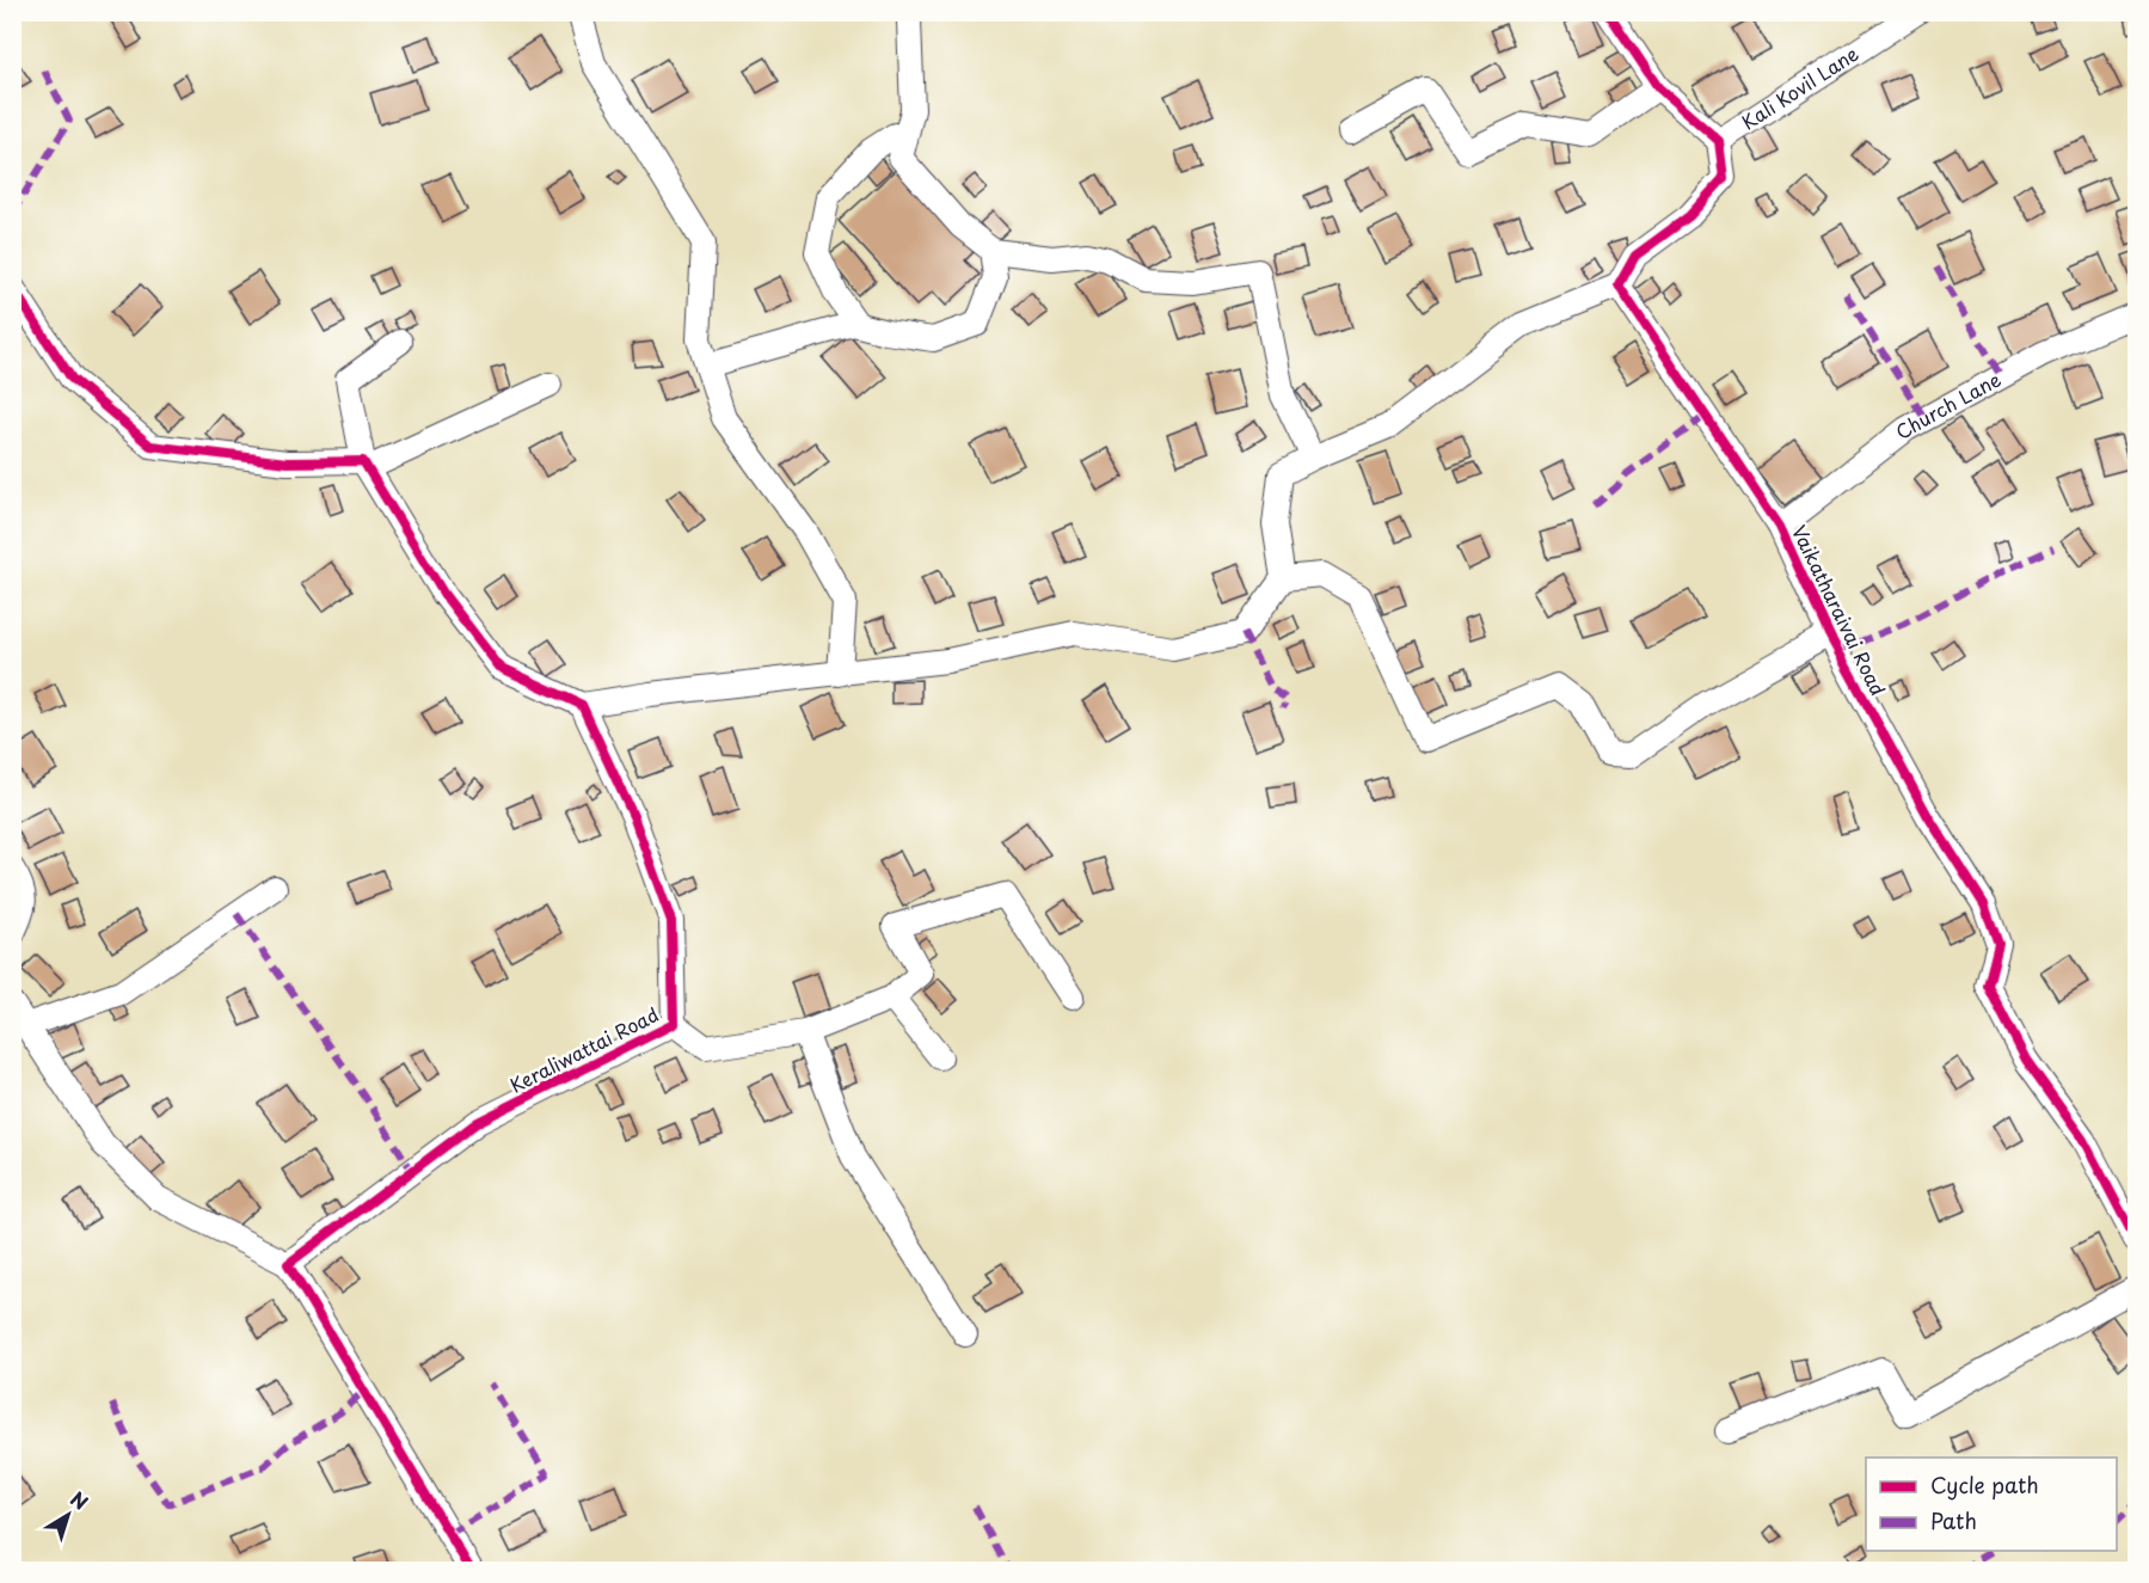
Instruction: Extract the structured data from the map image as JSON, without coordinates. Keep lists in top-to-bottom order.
{
  "streets": {
    "street": [
      "Kali Kovil Lane",
      "Church Lane",
      "Vaikatharaivai Road",
      "Keraliwattai Road"
    ]
  },
  "crossings": [
    ["Church Lane", "Vaikatharaivai Road"]
  ],
  "legend": ["Cycle path", "Path"],
  "north": "top right"
}
